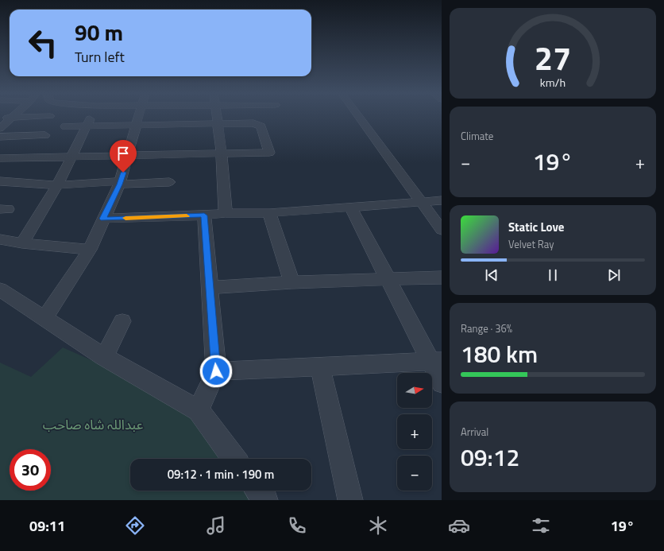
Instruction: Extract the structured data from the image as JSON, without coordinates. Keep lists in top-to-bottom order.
{
  "parks": ["عبداللہ شاہ صاحب"],
  "north": "right",
  "page": {
    "turn": ["90 m", "Turn left"],
    "tile": [
      "Climate",
      ["Range · 36%", "180 km"],
      ["Arrival", "09:12"]
    ],
    "heat": ["−", "19°", "+"],
    "song": ["Static Love", "Velvet Ray"],
    "map_buttons": ["+", "−"],
    "limit": "30",
    "trip": "09:12 · 1 min · 190 m",
    "tabs": ["09:11", "19°"],
    "gauge": ["27", "km/h"]
  }
}
